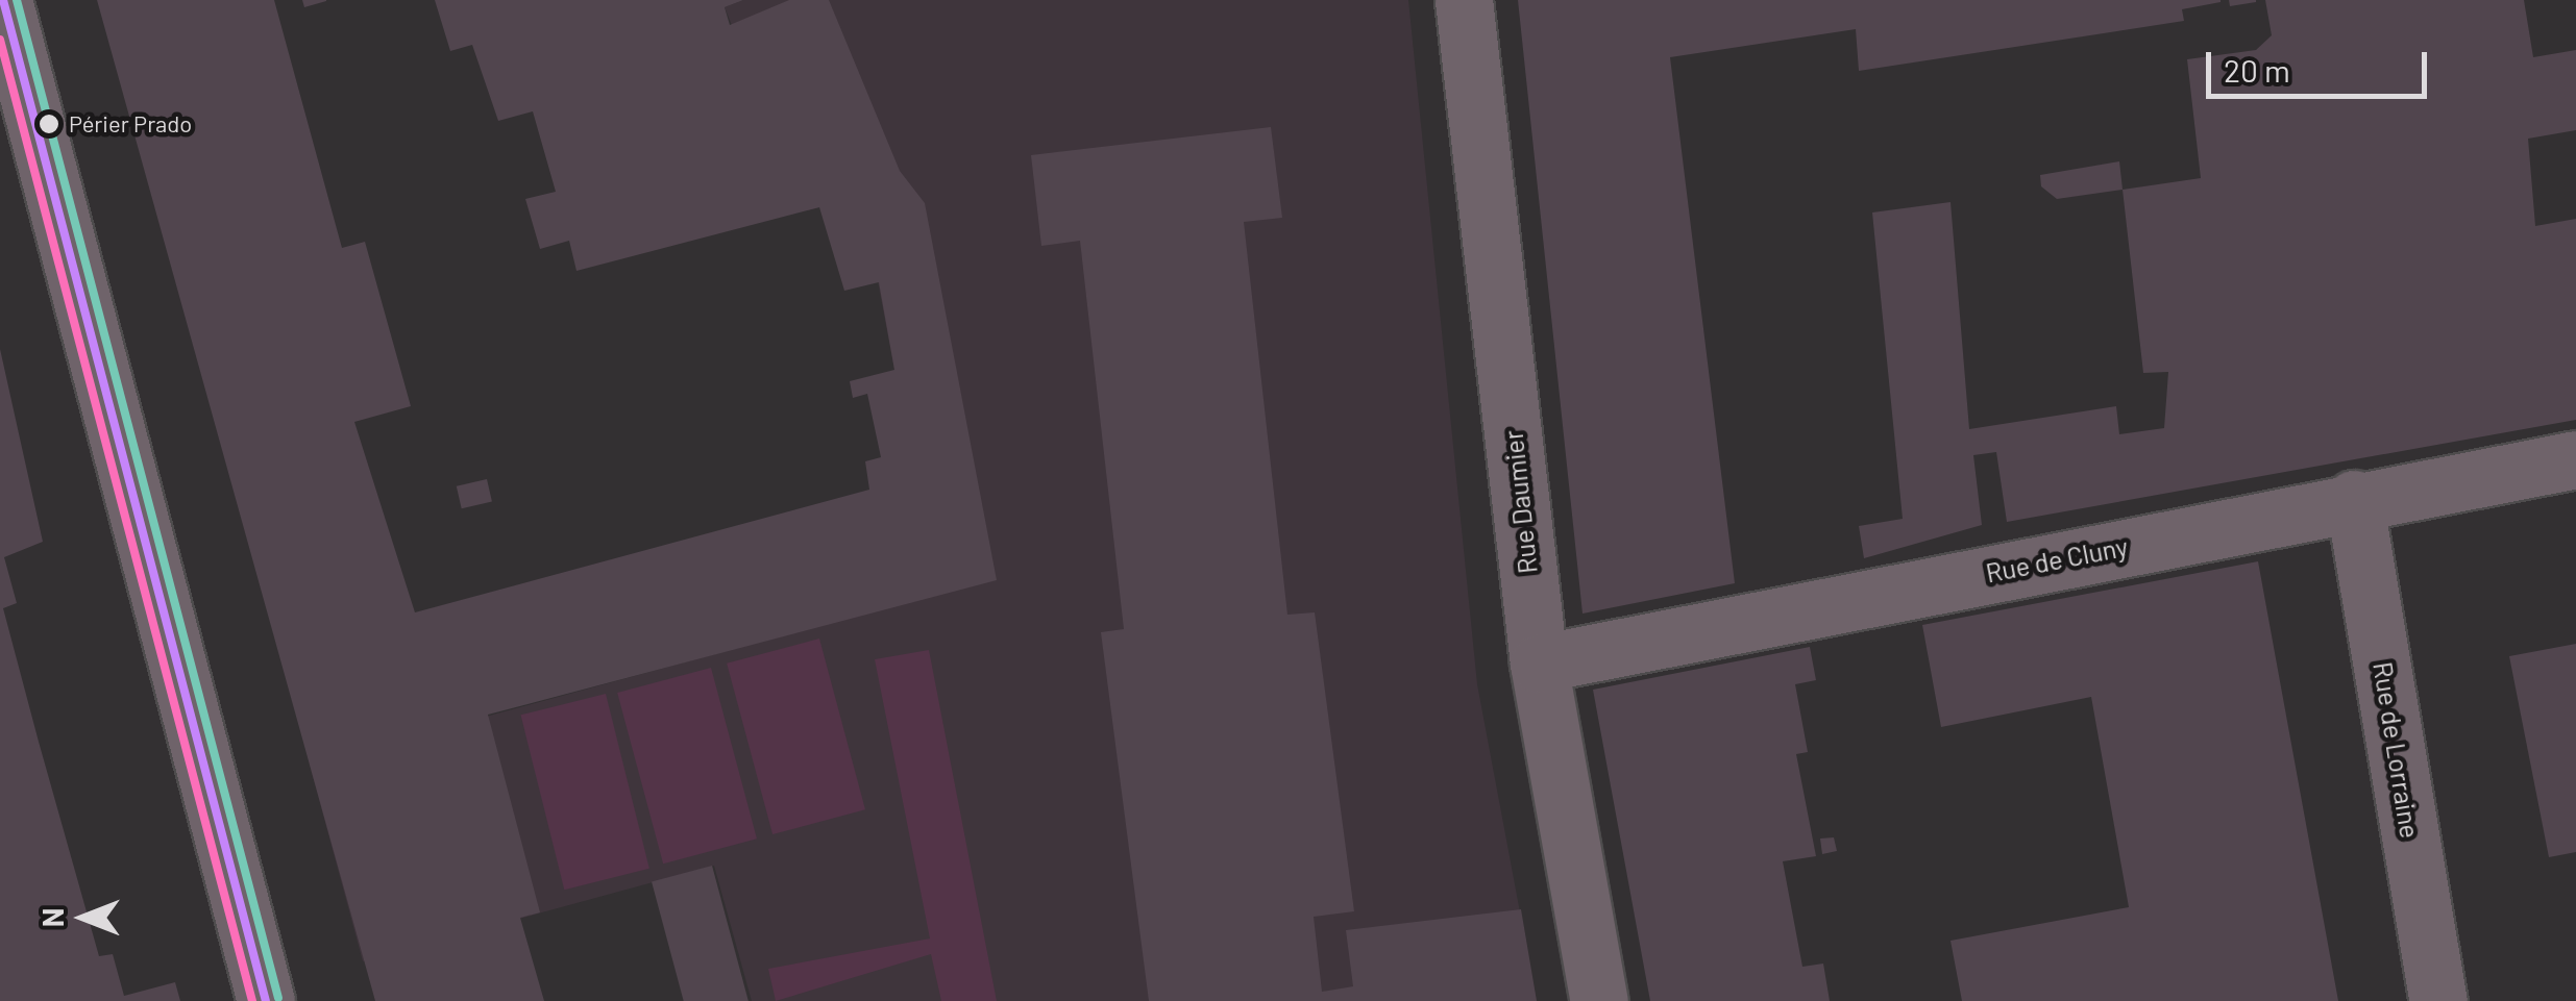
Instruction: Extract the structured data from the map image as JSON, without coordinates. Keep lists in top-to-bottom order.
{
  "streets": {
    "street": ["Rue Daumier", "Rue de Cluny", "Rue de Lorraine"]
  },
  "crossings": [
    ["Rue Daumier", "Rue de Cluny"],
    ["Rue de Cluny", "Rue de Lorraine"]
  ],
  "places": ["Périer Prado"],
  "scale_bar": "20 m",
  "north": "left"
}
